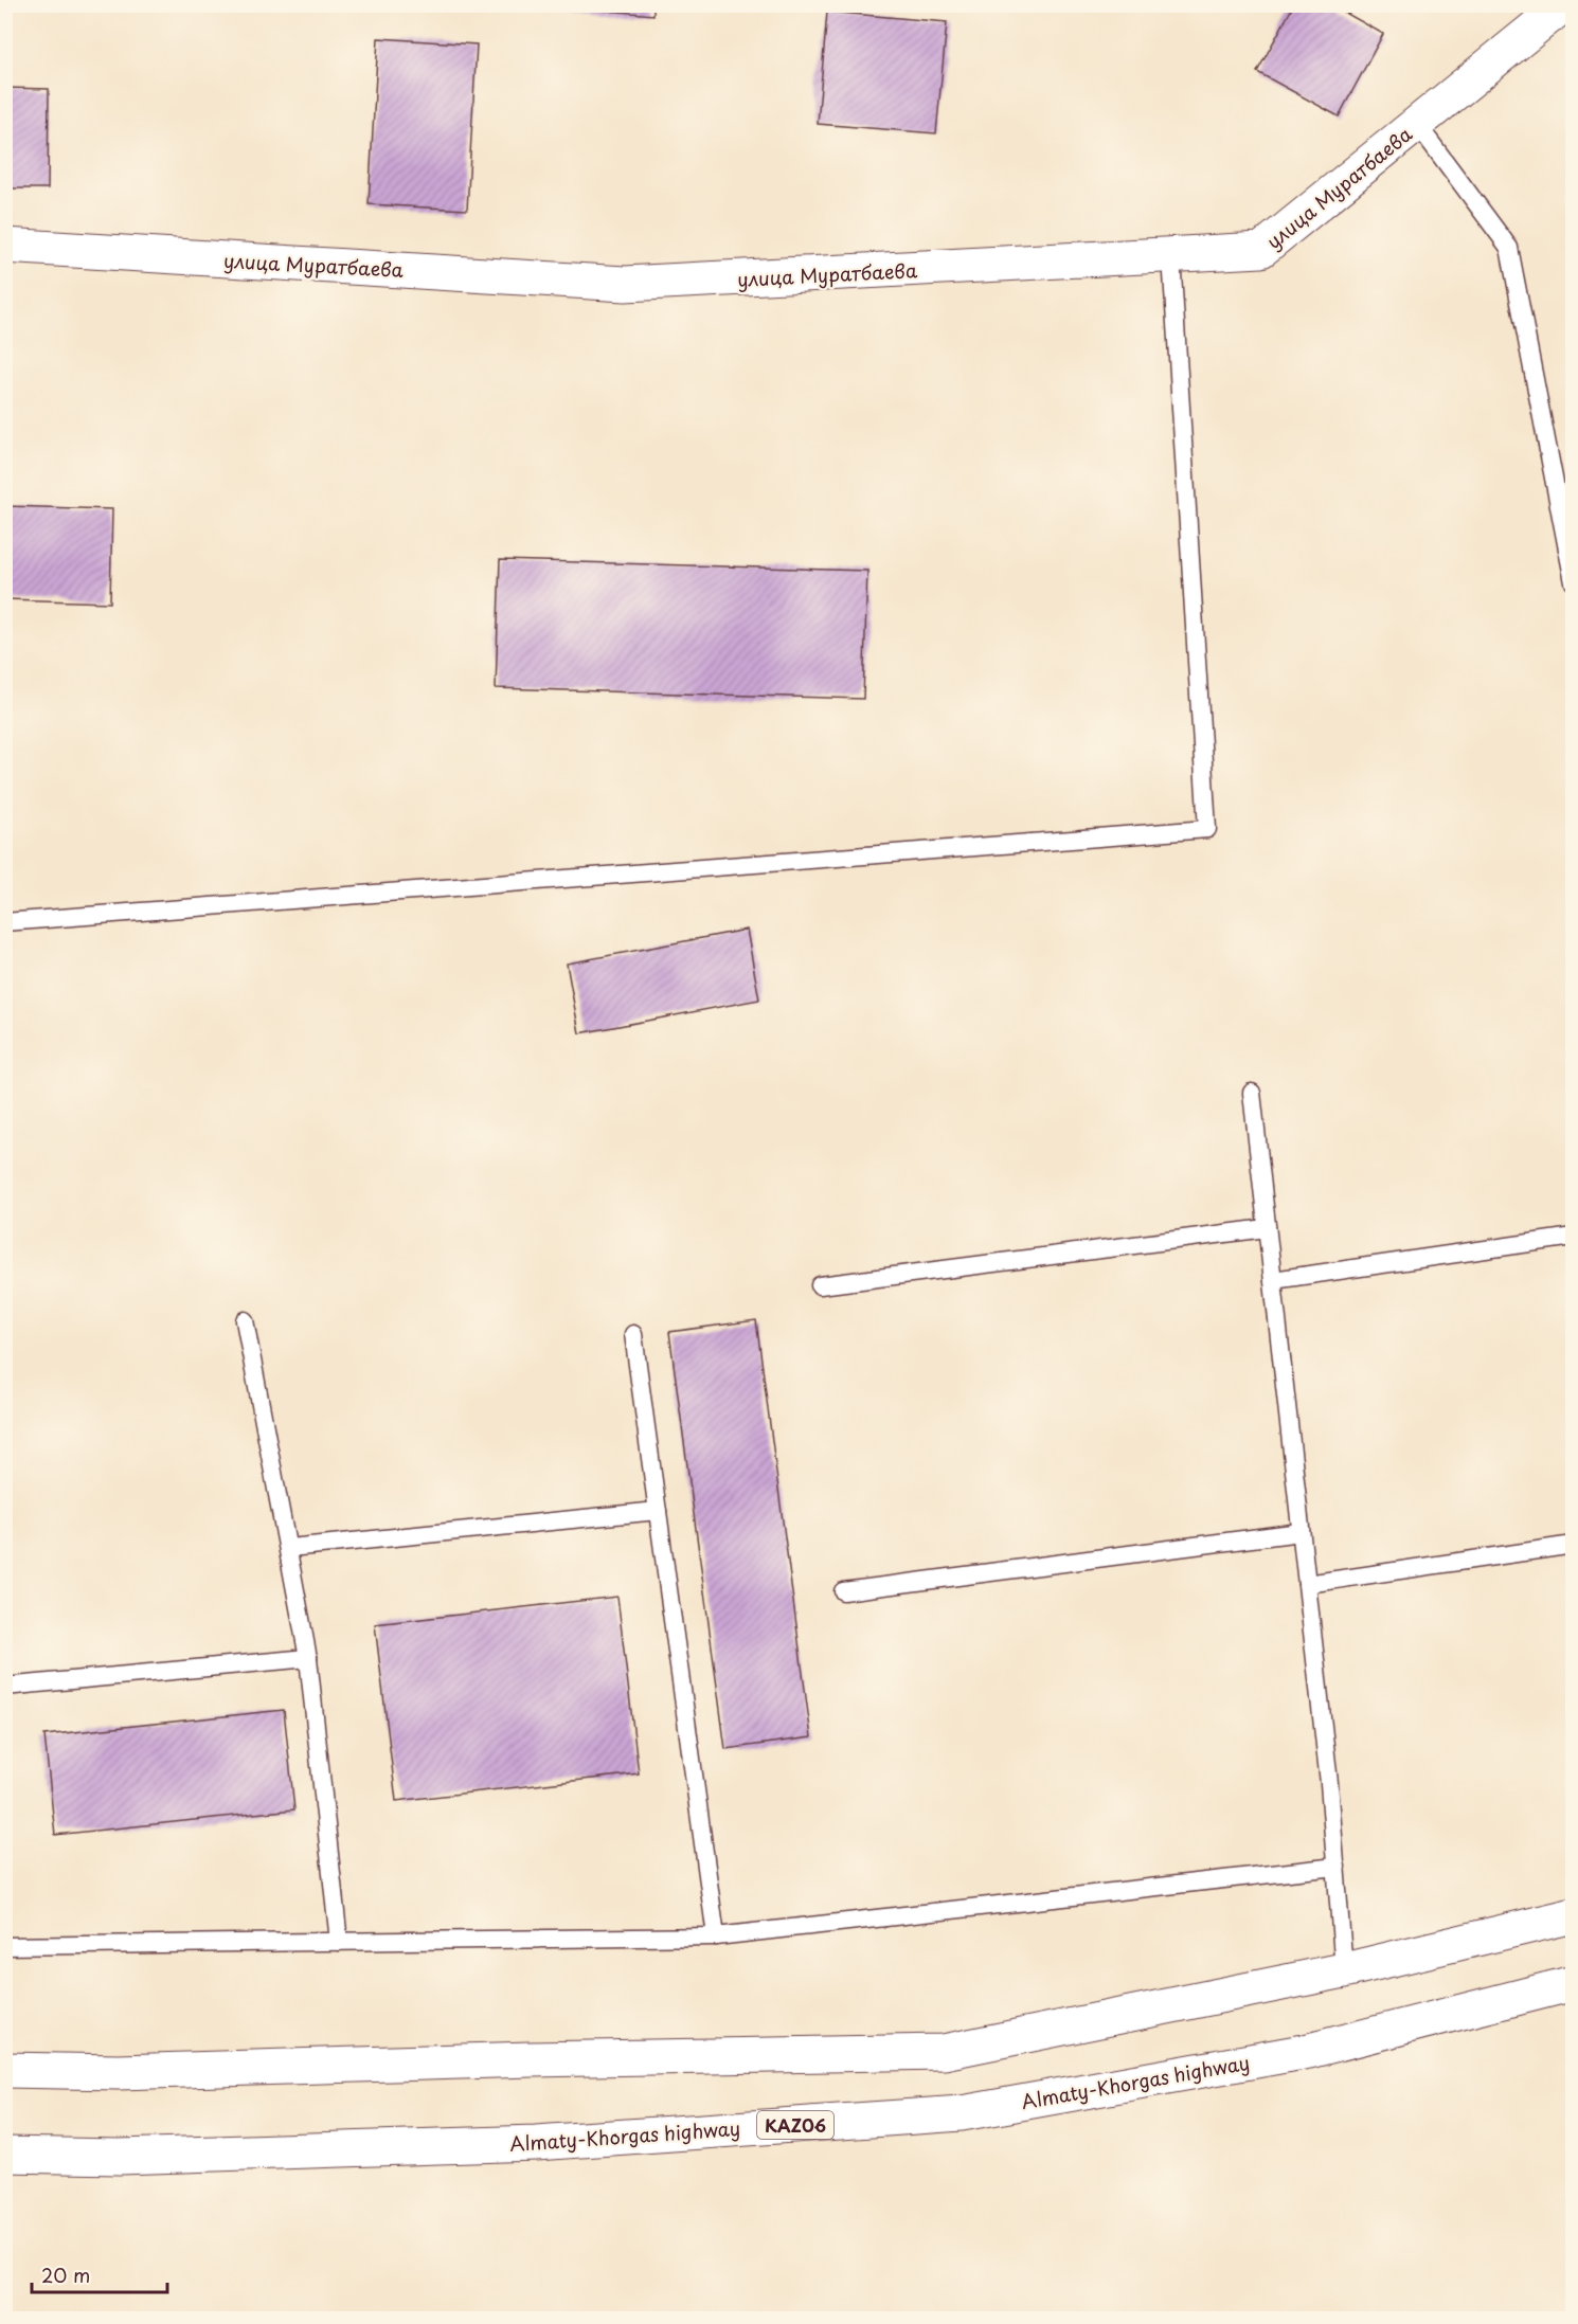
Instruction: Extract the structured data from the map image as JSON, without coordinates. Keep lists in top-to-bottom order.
{
  "streets": {
    "main road": ["улица Муратбаева", "Almaty-Khorgas highway", "KAZ06"]
  },
  "scale_bar": "20 m"
}
